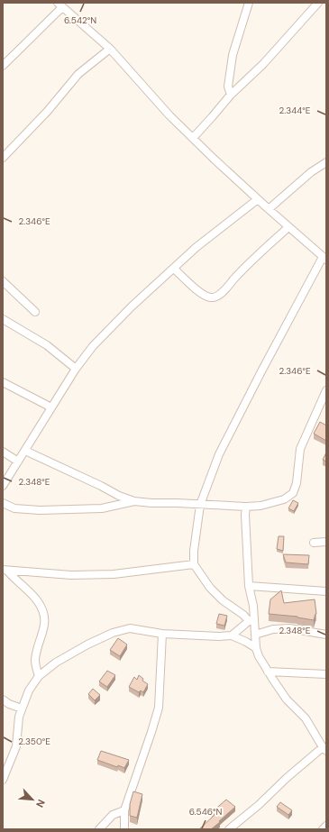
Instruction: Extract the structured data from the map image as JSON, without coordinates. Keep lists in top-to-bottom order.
{
  "north": "bottom right",
  "coordinates": [
    "6.542°N",
    "2.344°E",
    "2.346°E",
    "2.348°E",
    "2.350°E",
    "6.546°N"
  ]
}
